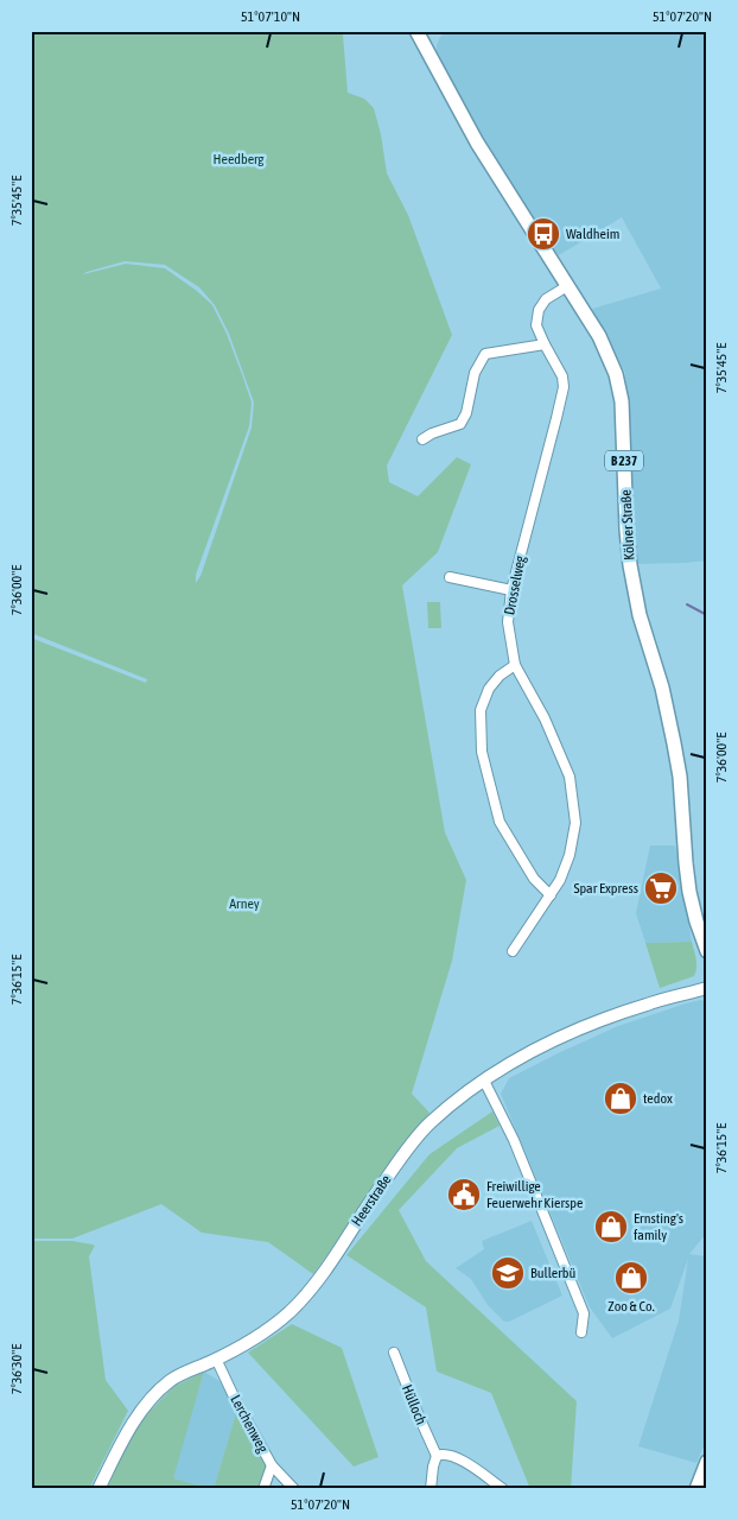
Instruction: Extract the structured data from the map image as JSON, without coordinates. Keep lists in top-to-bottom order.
{
  "streets": {
    "main road": ["B 237", "Kölner Straße", "Heerstraße"],
    "street": ["Drosselweg", "Hülloch", "Lerchenweg"]
  },
  "crossings": [
    ["Kölner Straße", "Drosselweg"],
    ["Heerstraße", "Lerchenweg"]
  ],
  "parks": ["Heedberg", "Arney"],
  "places": {
    "bus stop": ["Waldheim"],
    "supermarket": ["Spar Express"],
    "shop": ["tedox", "Ernsting's family", "Zoo & Co."],
    "public building": ["Freiwillige Feuerwehr Kierspe"],
    "school or university": ["Bullerbü"]
  },
  "coordinates": [
    "51°07'10\"N",
    "51°07'20\"N",
    "7°35'45\"E",
    "7°36'00\"E",
    "7°36'15\"E",
    "7°36'30\"E"
  ]
}
